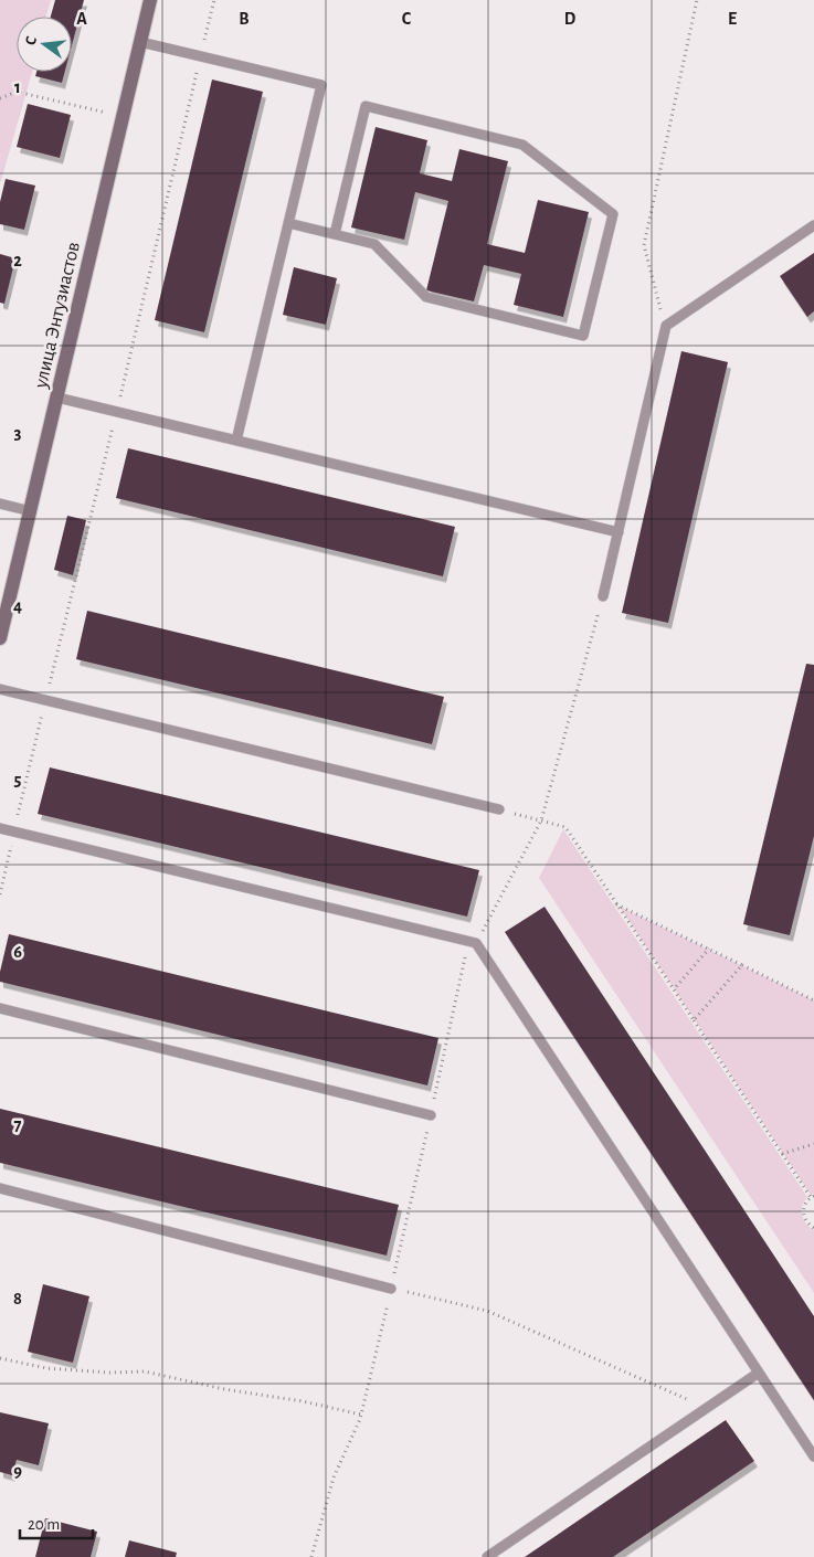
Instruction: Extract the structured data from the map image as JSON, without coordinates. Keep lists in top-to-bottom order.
{
  "streets": {
    "main road": ["улица Энтузиастов"]
  },
  "scale_bar": "20 m",
  "north": "left",
  "grid": {
    "columns": [
      "A",
      "B",
      "C",
      "D",
      "E"
    ],
    "rows": [
      "1",
      "2",
      "3",
      "4",
      "5",
      "6",
      "7",
      "8",
      "9"
    ]
  }
}
